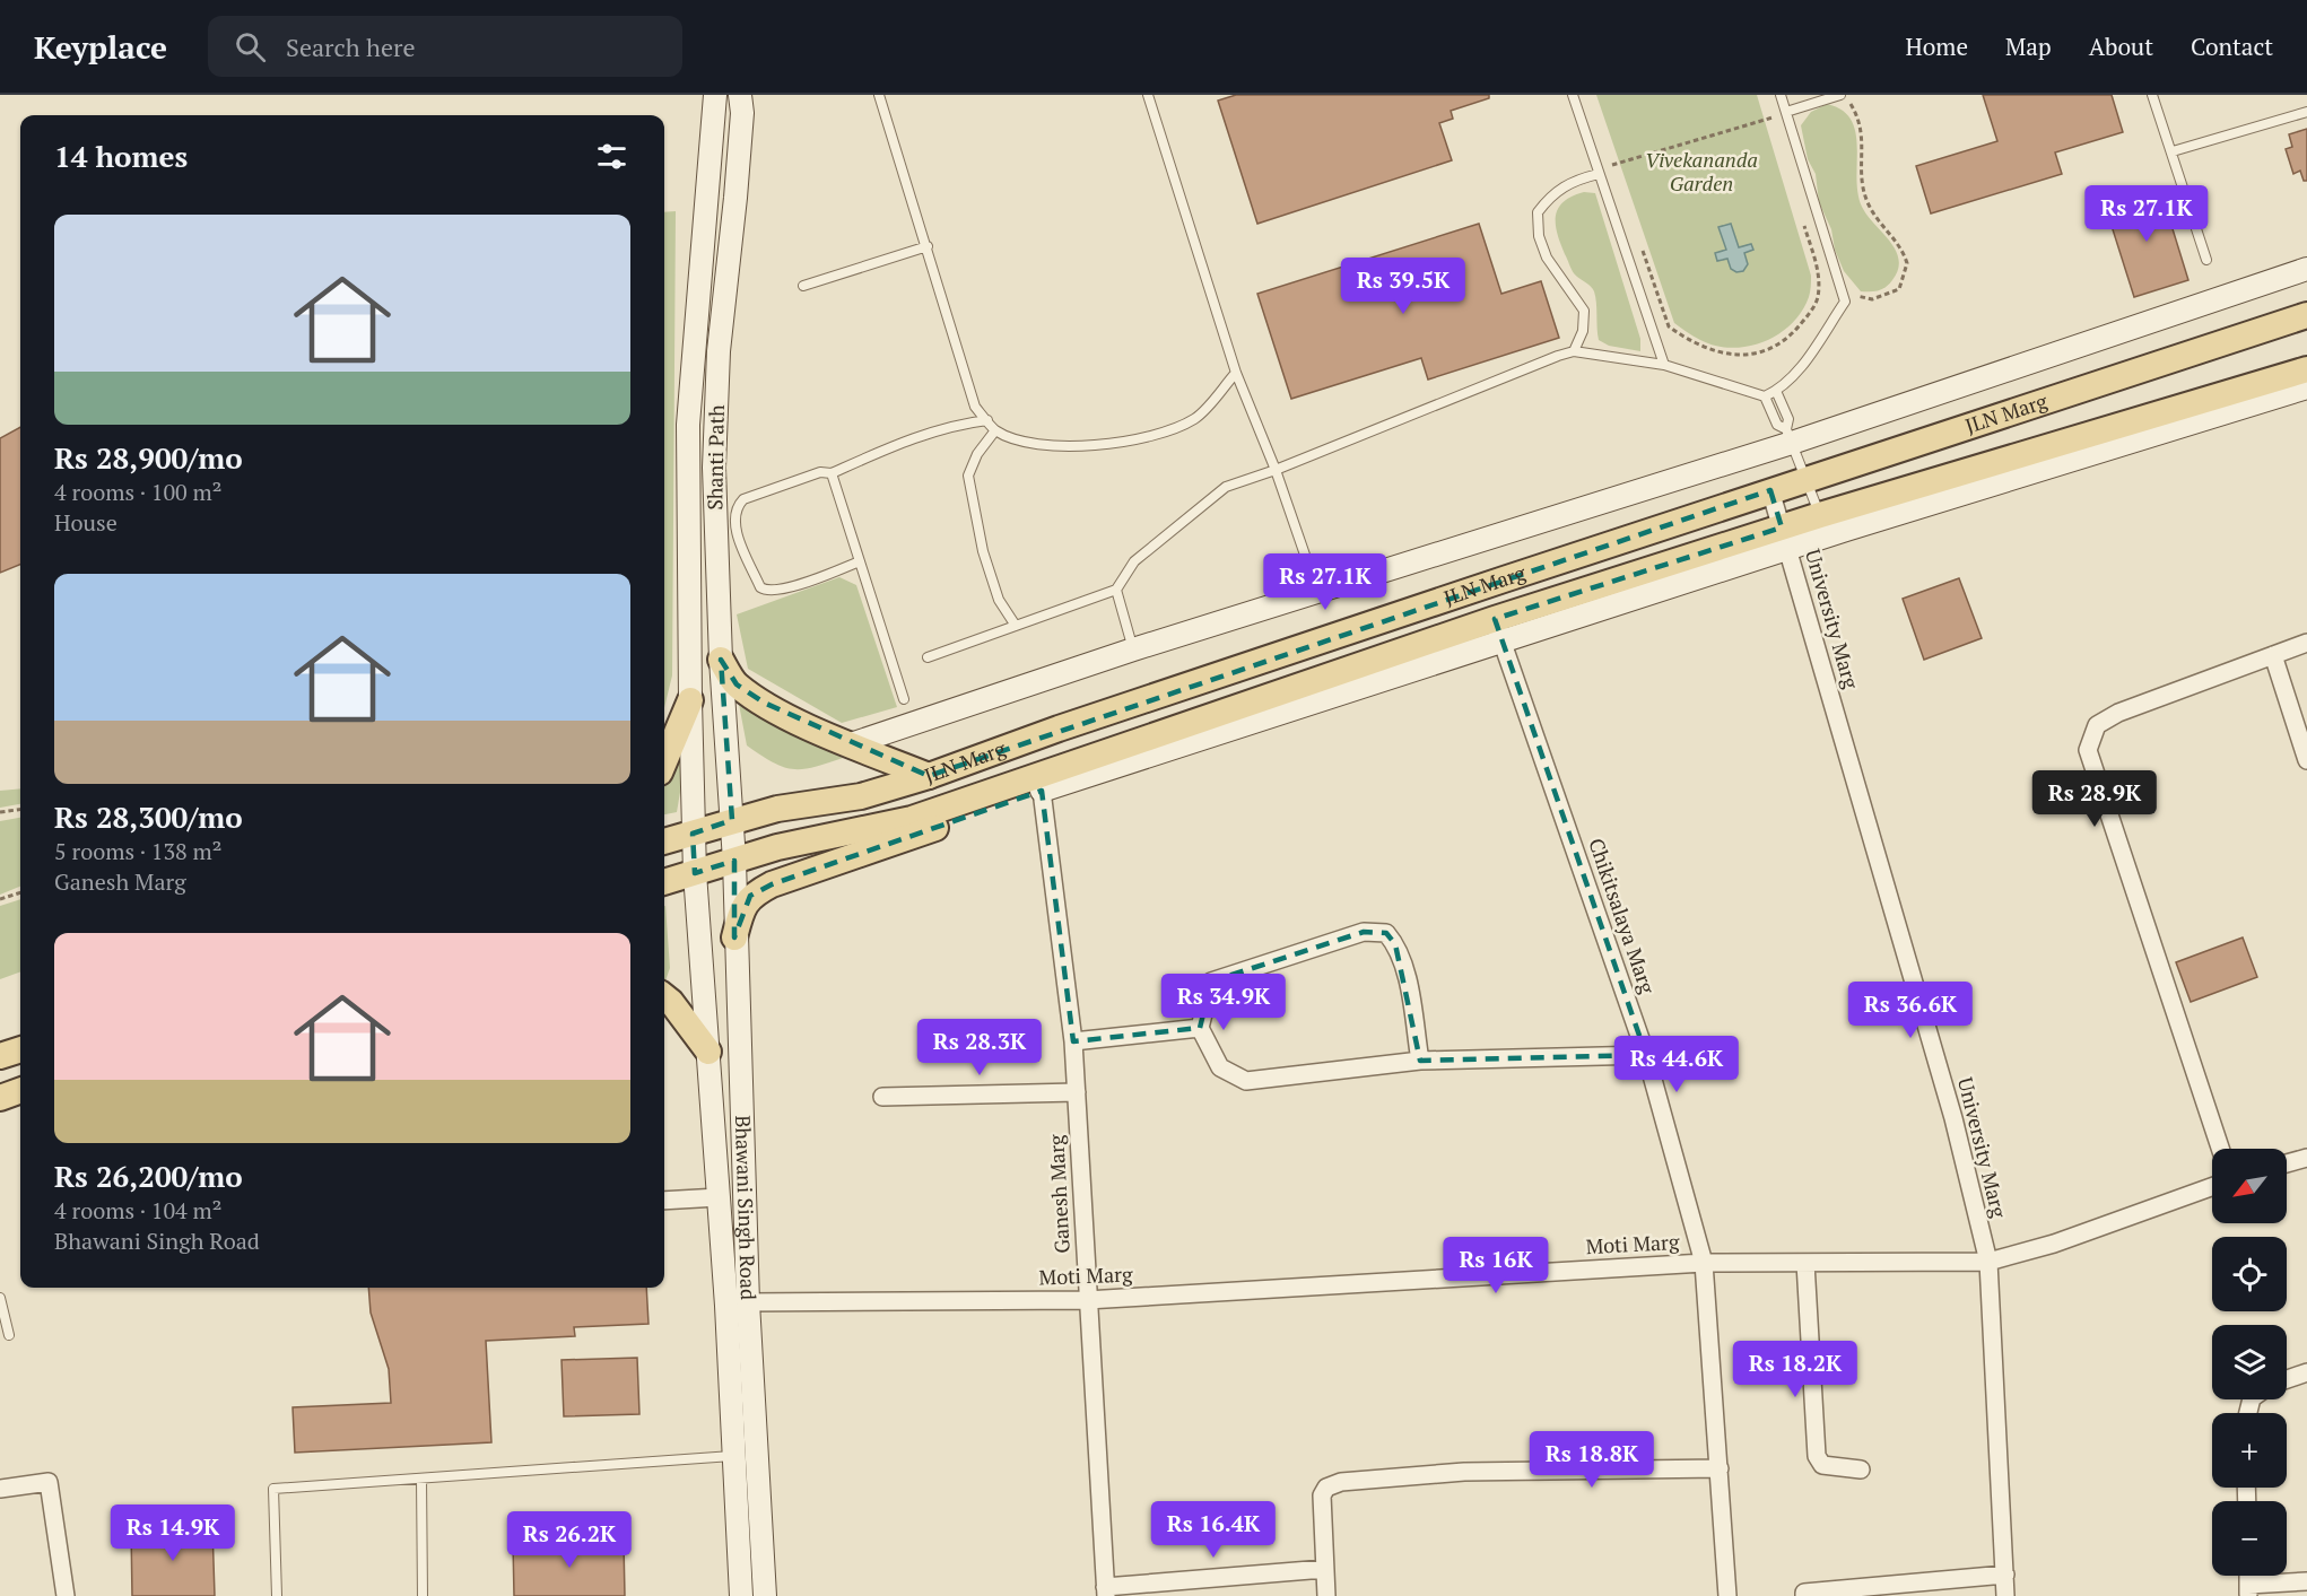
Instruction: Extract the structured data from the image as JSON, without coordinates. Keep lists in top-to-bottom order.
{
  "streets": {
    "main road": ["JLN Marg", "Shanti Path", "Bhawani Singh Road"],
    "street": [
      "University Marg",
      "Chikitsalaya Marg",
      "Ganesh Marg",
      "Moti Marg"
    ]
  },
  "crossings": [
    ["JLN Marg", "Shanti Path"],
    ["JLN Marg", "University Marg"],
    ["JLN Marg", "Chikitsalaya Marg"],
    ["JLN Marg", "Ganesh Marg"],
    ["JLN Marg", "Bhawani Singh Road"],
    ["Shanti Path", "Bhawani Singh Road"],
    ["University Marg", "Moti Marg"],
    ["Chikitsalaya Marg", "Moti Marg"],
    ["Ganesh Marg", "Moti Marg"],
    ["Bhawani Singh Road", "Moti Marg"]
  ],
  "parks": ["Vivekananda Garden"],
  "north": "bottom left",
  "page": {
    "header": "Keyplace",
    "search": "Search here",
    "nav": [
      "Home",
      "Map",
      "About",
      "Contact"
    ],
    "heading": "14 homes",
    "price": [
      "Rs 27.1K",
      "Rs 39.5K",
      "Rs 27.1K",
      "Rs 28.9K",
      "Rs 34.9K",
      "Rs 36.6K",
      "Rs 28.3K",
      "Rs 44.6K",
      "Rs 16K",
      "Rs 18.2K",
      "Rs 18.8K",
      "Rs 16.4K",
      "Rs 14.9K",
      "Rs 26.2K"
    ],
    "list": [
      {
        "name": "Rs 28,900/mo",
        "note": "4 rooms · 100 m² · House"
      },
      {
        "name": "Rs 28,300/mo",
        "note": "5 rooms · 138 m² · Ganesh Marg"
      },
      {
        "name": "Rs 26,200/mo",
        "note": "4 rooms · 104 m² · Bhawani Singh Road"
      }
    ],
    "map_buttons": ["+", "−"]
  }
}
